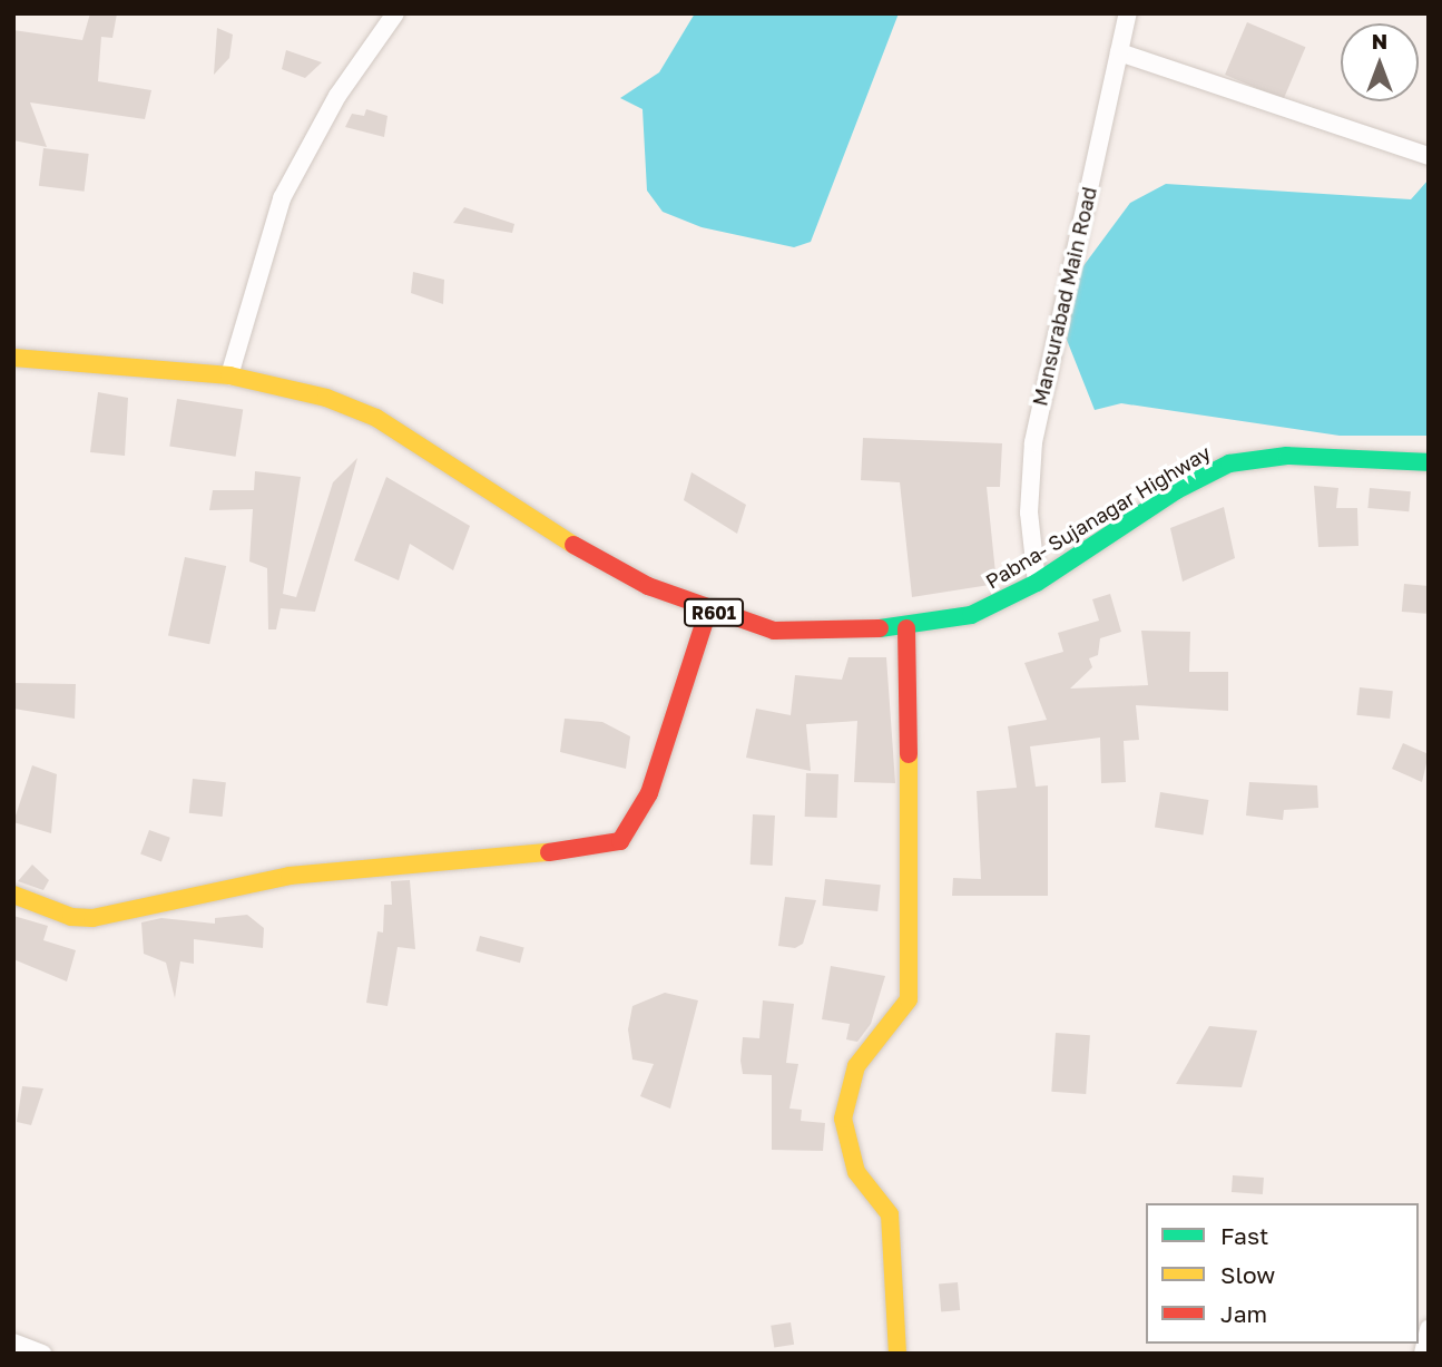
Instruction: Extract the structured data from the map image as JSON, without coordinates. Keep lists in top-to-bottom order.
{
  "streets": {
    "street": ["Mansurabad Main Road", "Pabna- Sujanagar Highway", "R601"]
  },
  "crossings": [
    ["Mansurabad Main Road", "Pabna- Sujanagar Highway"]
  ],
  "legend": ["Fast", "Slow", "Jam"],
  "north": "top"
}
